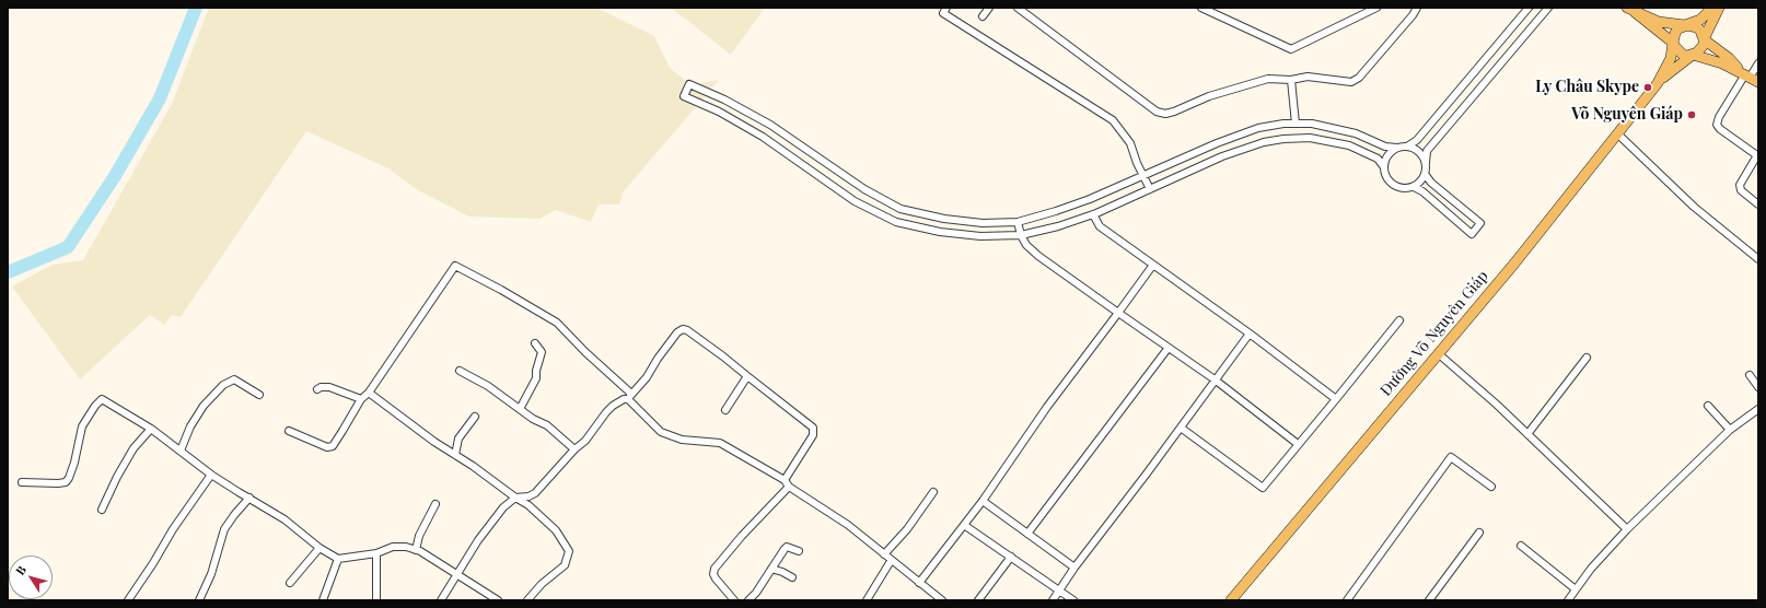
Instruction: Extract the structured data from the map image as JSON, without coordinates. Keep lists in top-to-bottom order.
{
  "streets": {
    "main road": ["Đường Võ Nguyên Giáp"]
  },
  "places": ["Ly Châu Skype", "Võ Nguyên Giáp"],
  "north": "top left"
}
